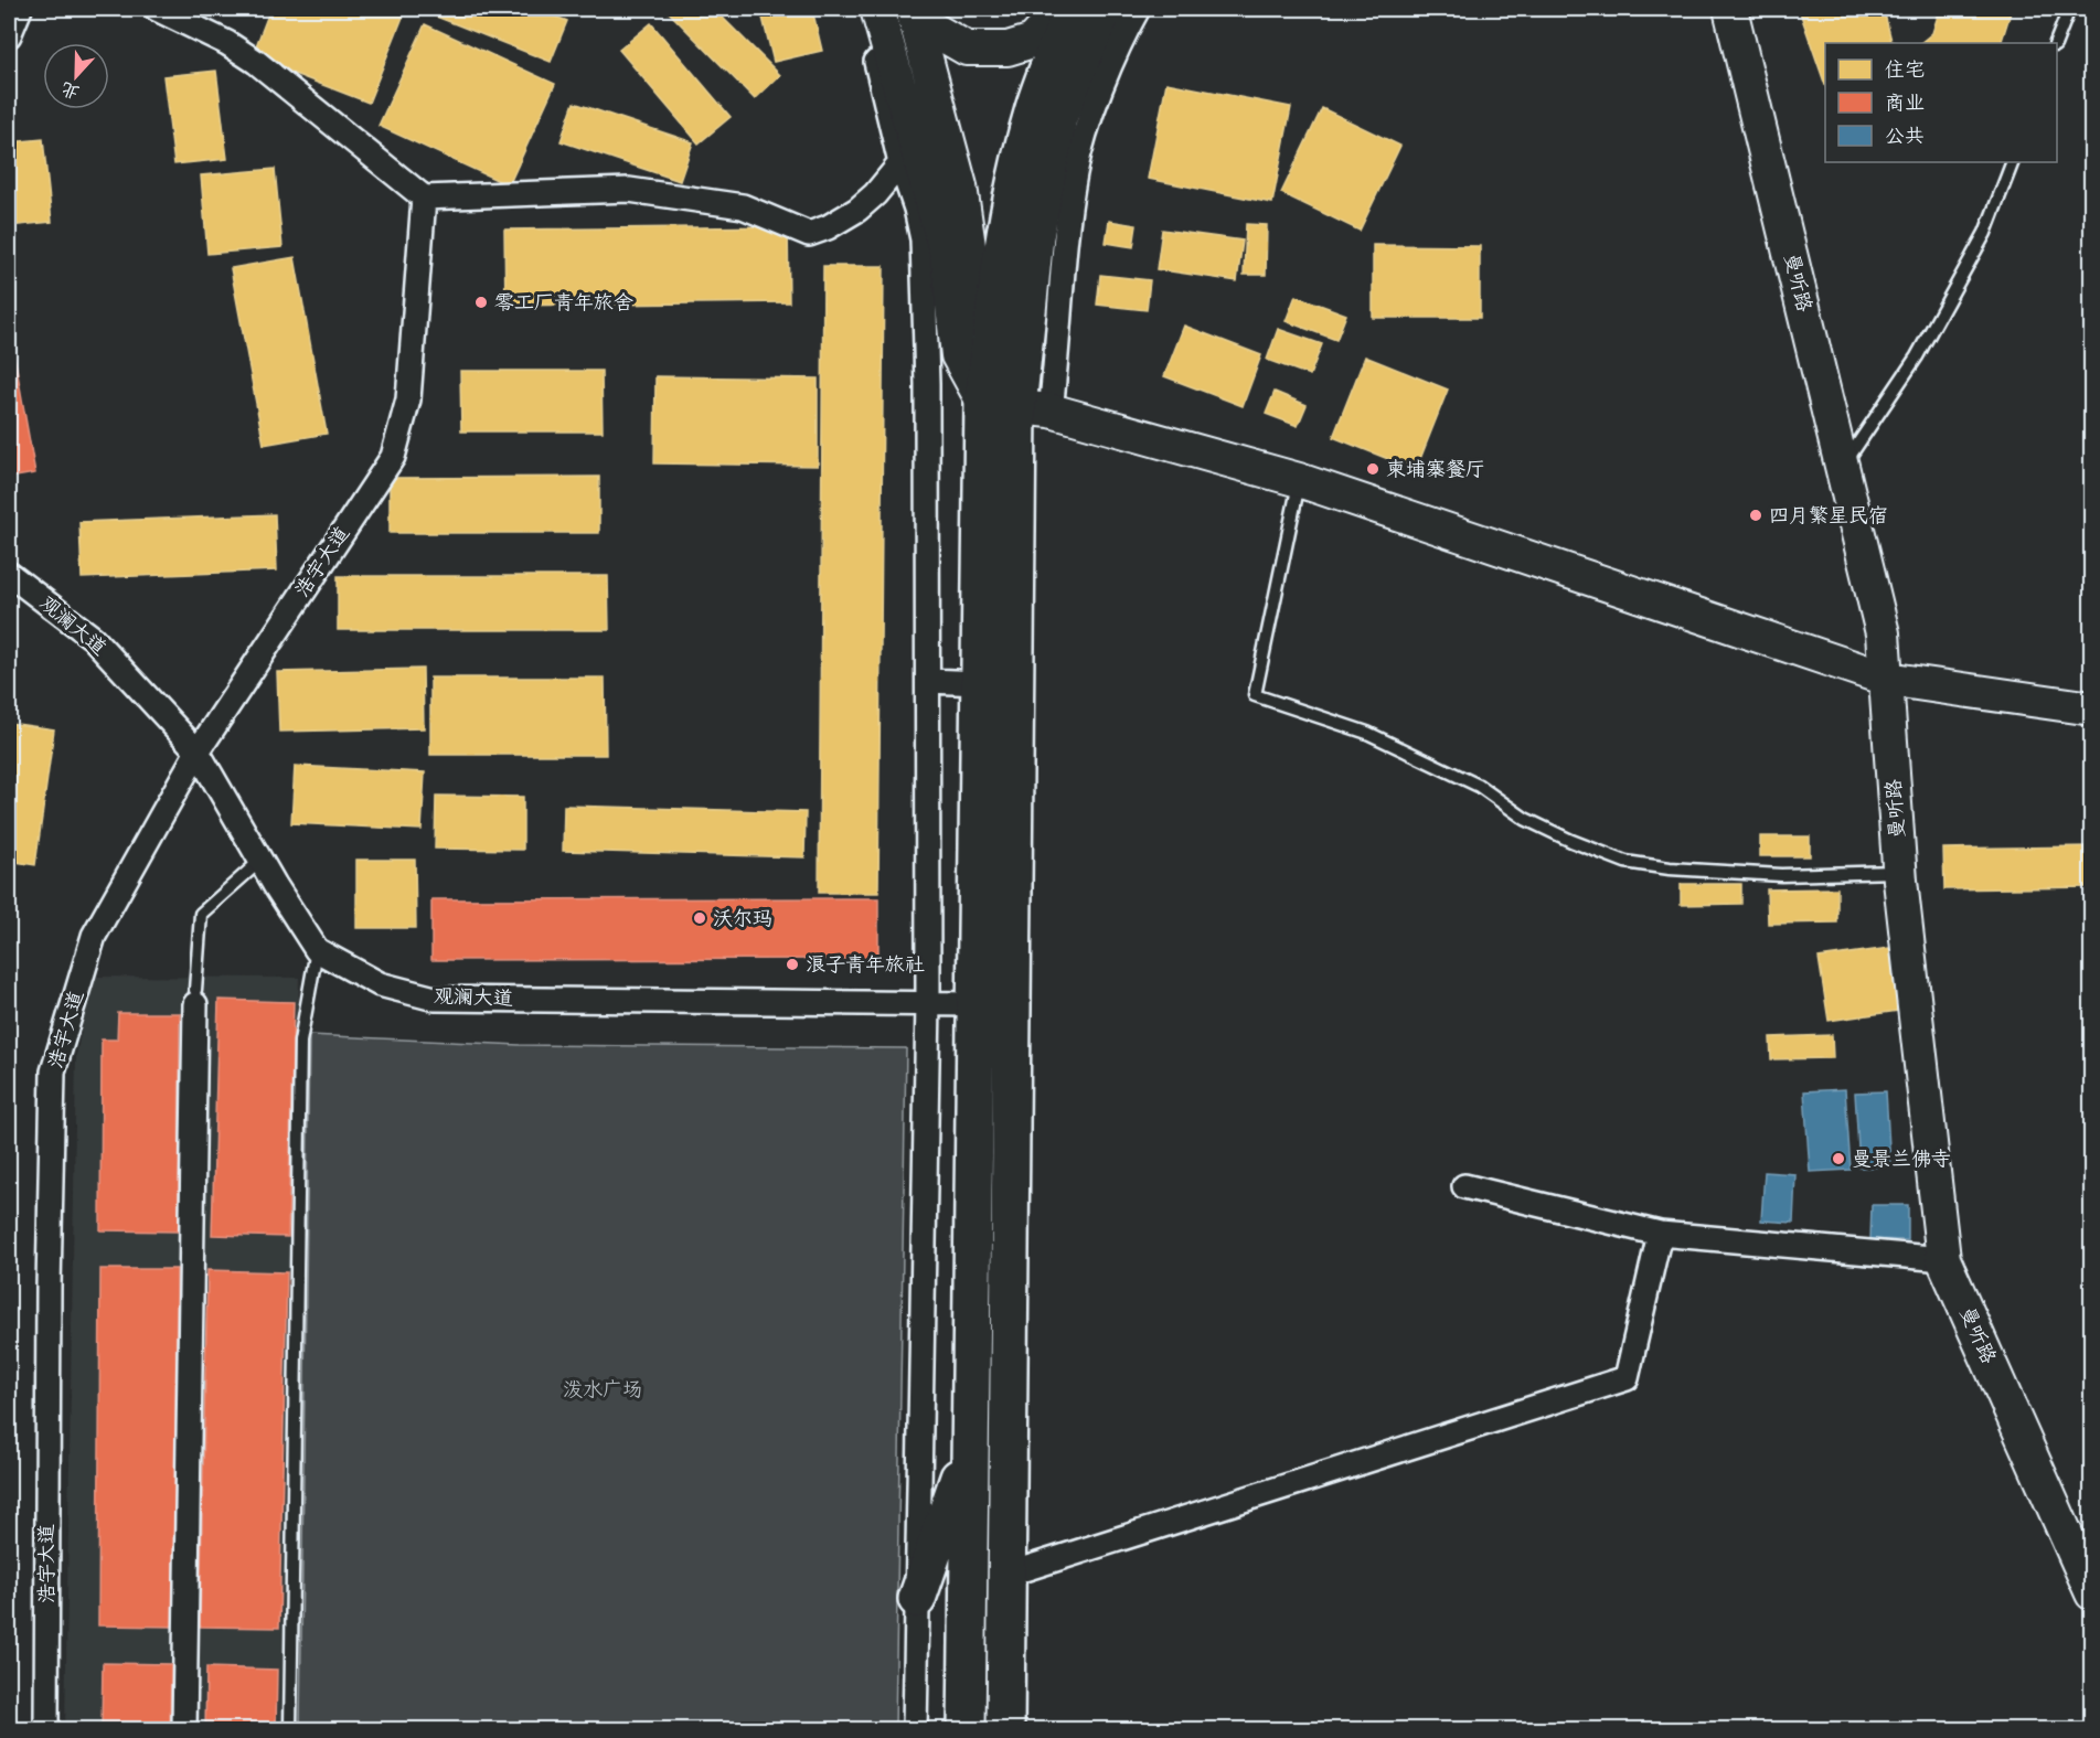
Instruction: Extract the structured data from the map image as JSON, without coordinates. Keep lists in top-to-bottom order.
{
  "streets": {
    "street": ["曼听路", "浩宇大道", "观澜大道"]
  },
  "crossings": [
    ["浩宇大道", "观澜大道"]
  ],
  "parks": ["泼水广场"],
  "places": [
    "零工厂青年旅舍",
    "柬埔寨餐厅",
    "四月繁星民宿",
    "沃尔玛",
    "浪子青年旅社",
    "曼景兰佛寺"
  ],
  "legend": ["住宅", "商业", "公共"],
  "north": "bottom"
}
